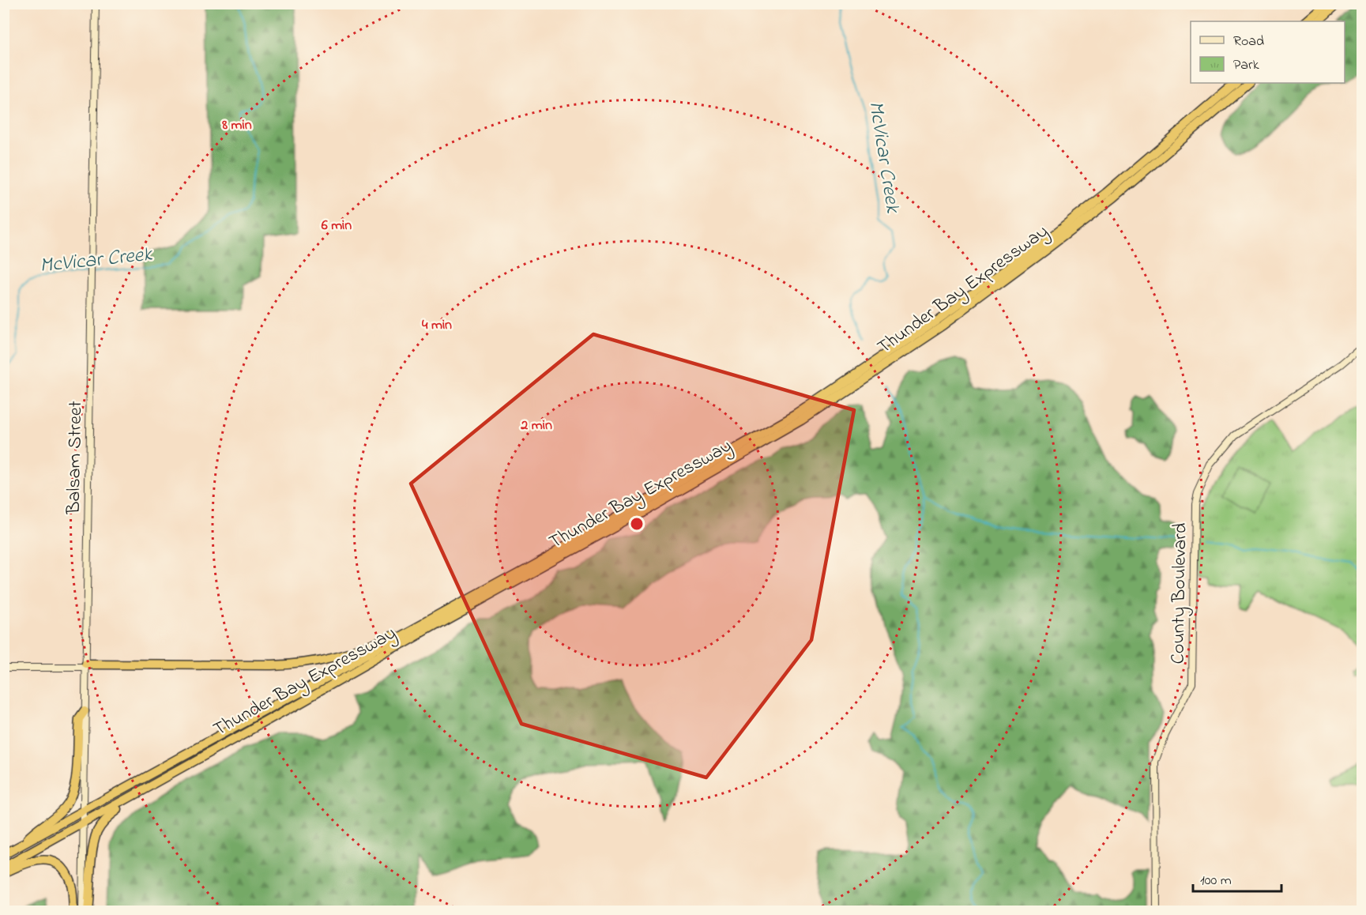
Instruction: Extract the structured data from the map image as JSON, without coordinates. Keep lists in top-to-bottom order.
{
  "streets": {
    "highway": ["Thunder Bay Expressway"],
    "main road": ["Balsam Street", "County Boulevard"]
  },
  "crossings": [
    ["Thunder Bay Expressway", "Balsam Street"]
  ],
  "water": ["McVicar Creek"],
  "legend": ["Road", "Park"],
  "scale_bar": "100 m",
  "rings": [
    "8 min",
    "6 min",
    "4 min",
    "2 min"
  ]
}
